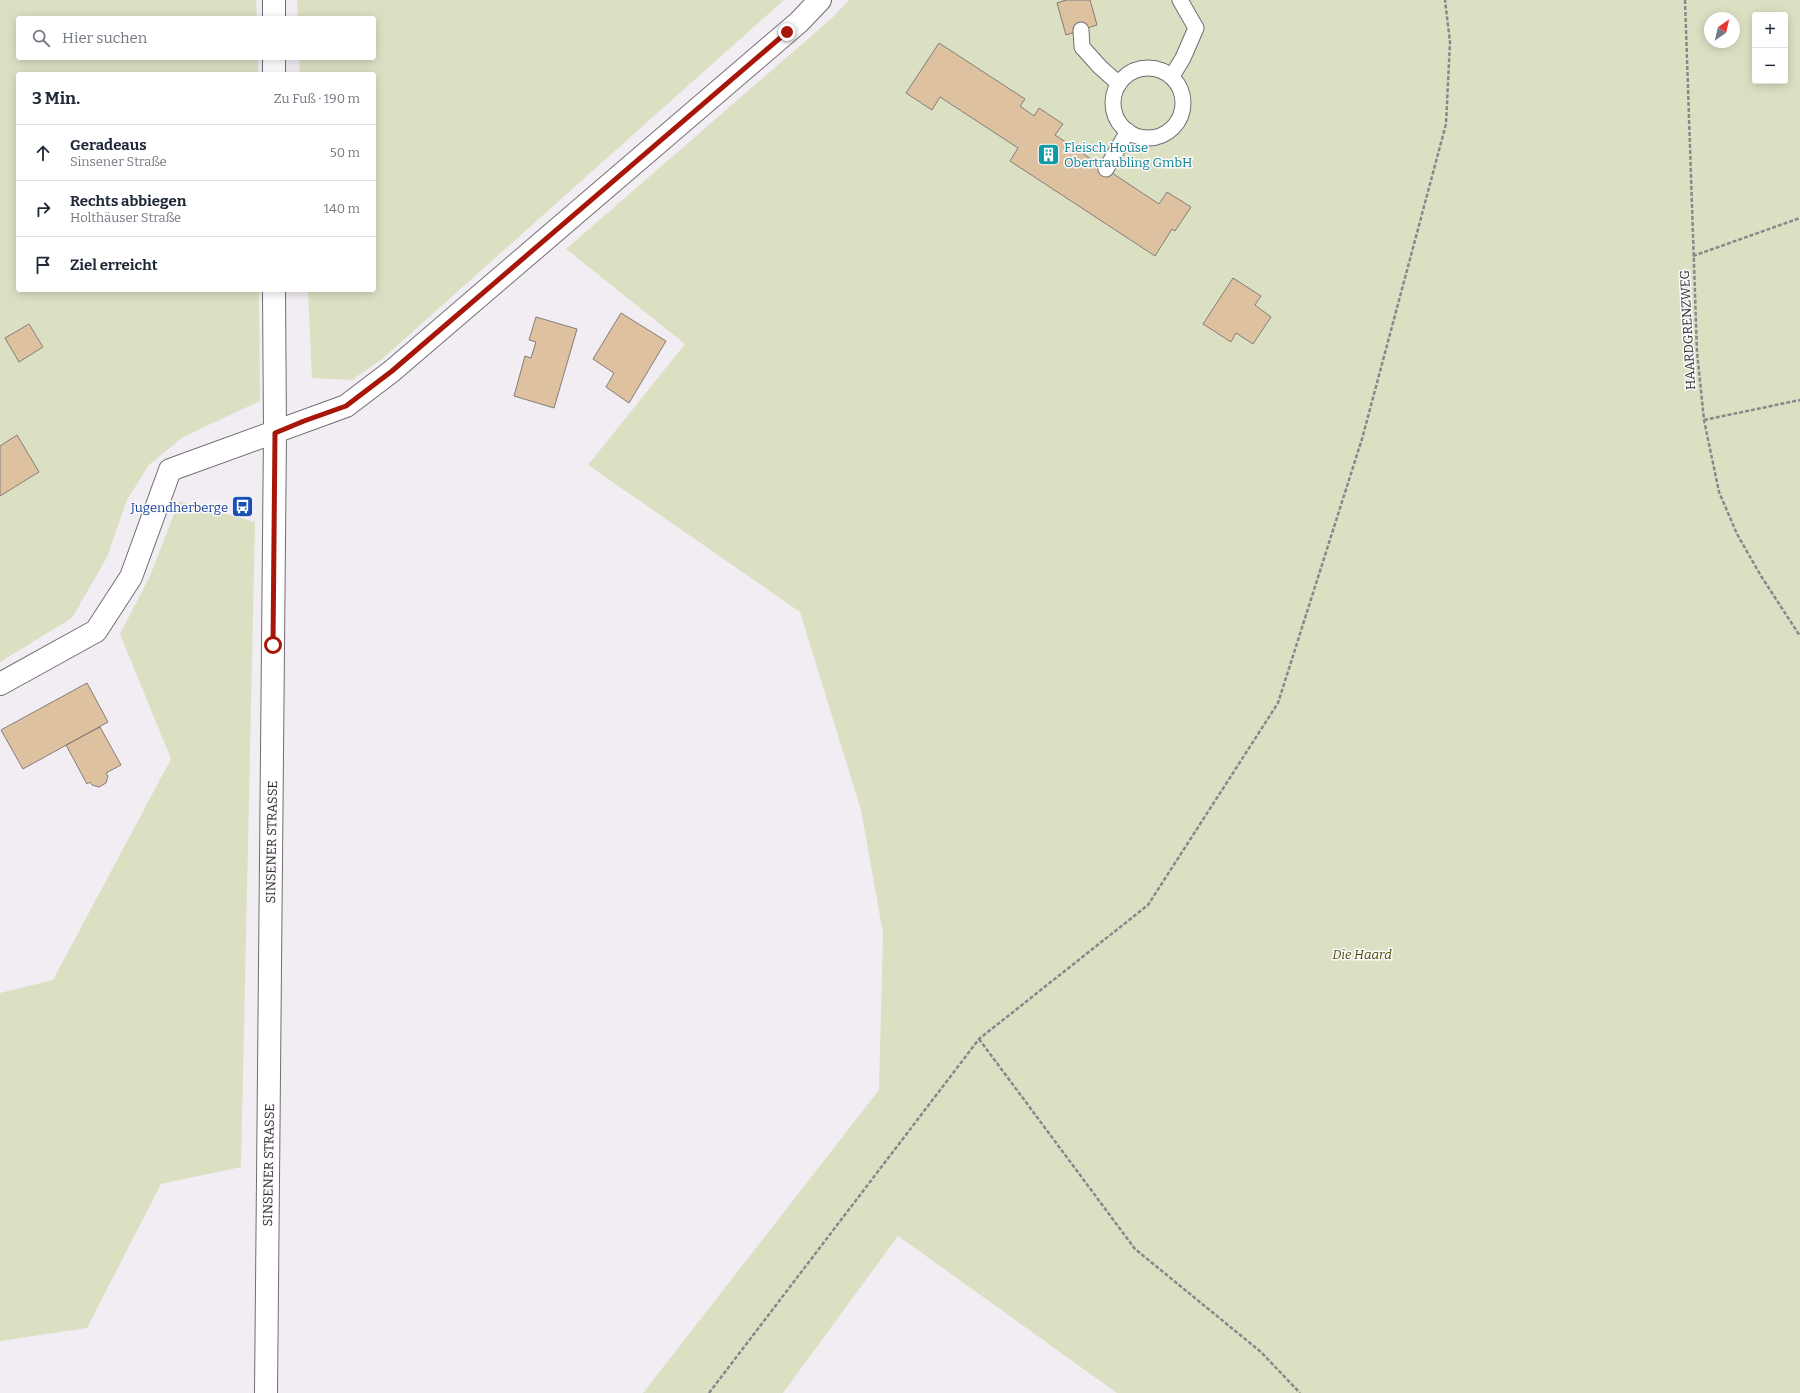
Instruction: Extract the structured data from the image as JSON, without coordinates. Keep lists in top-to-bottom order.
{
  "streets": {
    "main road": ["SINSENER STRASSE"],
    "path": ["HAARDGRENZWEG"]
  },
  "parks": ["Die Haard"],
  "places": {
    "building": ["Fleisch House Obertraubling GmbH"],
    "bus stop": ["Jugendherberge"]
  },
  "north": "top right",
  "page": {
    "map_buttons": ["+", "−"],
    "search": "Hier suchen",
    "heading": ["3 Min.", "Zu Fuß · 190 m"],
    "list": [
      ["Geradeaus", "Sinsener Straße", "50 m"],
      ["Rechts abbiegen", "Holthäuser Straße", "140 m"],
      "Ziel erreicht"
    ]
  }
}
